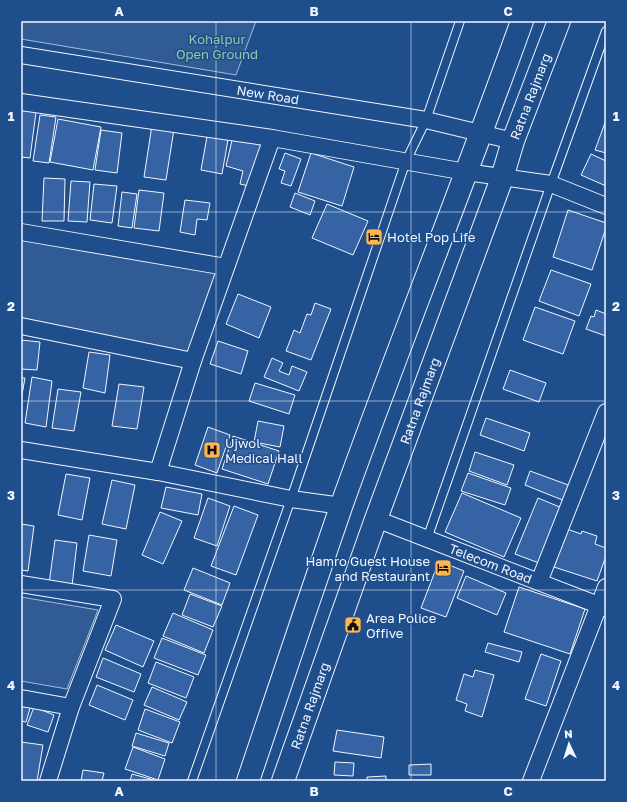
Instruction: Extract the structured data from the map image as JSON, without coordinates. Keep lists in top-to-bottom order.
{
  "streets": {
    "highway": ["Ratna Rajmarg"],
    "street": ["New Road", "Telecom Road"]
  },
  "crossings": [
    ["New Road", "Ratna Rajmarg"],
    ["Ratna Rajmarg", "Telecom Road"]
  ],
  "parks": ["Kohalpur Open Ground"],
  "places": {
    "hotel": ["Hotel Pop Life", "Hamro Guest House and Restaurant"],
    "hospital": ["Ujwol Medical Hall"],
    "public building": ["Area Police Offive"]
  },
  "north": "top",
  "grid": {
    "columns": ["A", "B", "C"],
    "rows": [
      "1",
      "2",
      "3",
      "4"
    ]
  }
}
